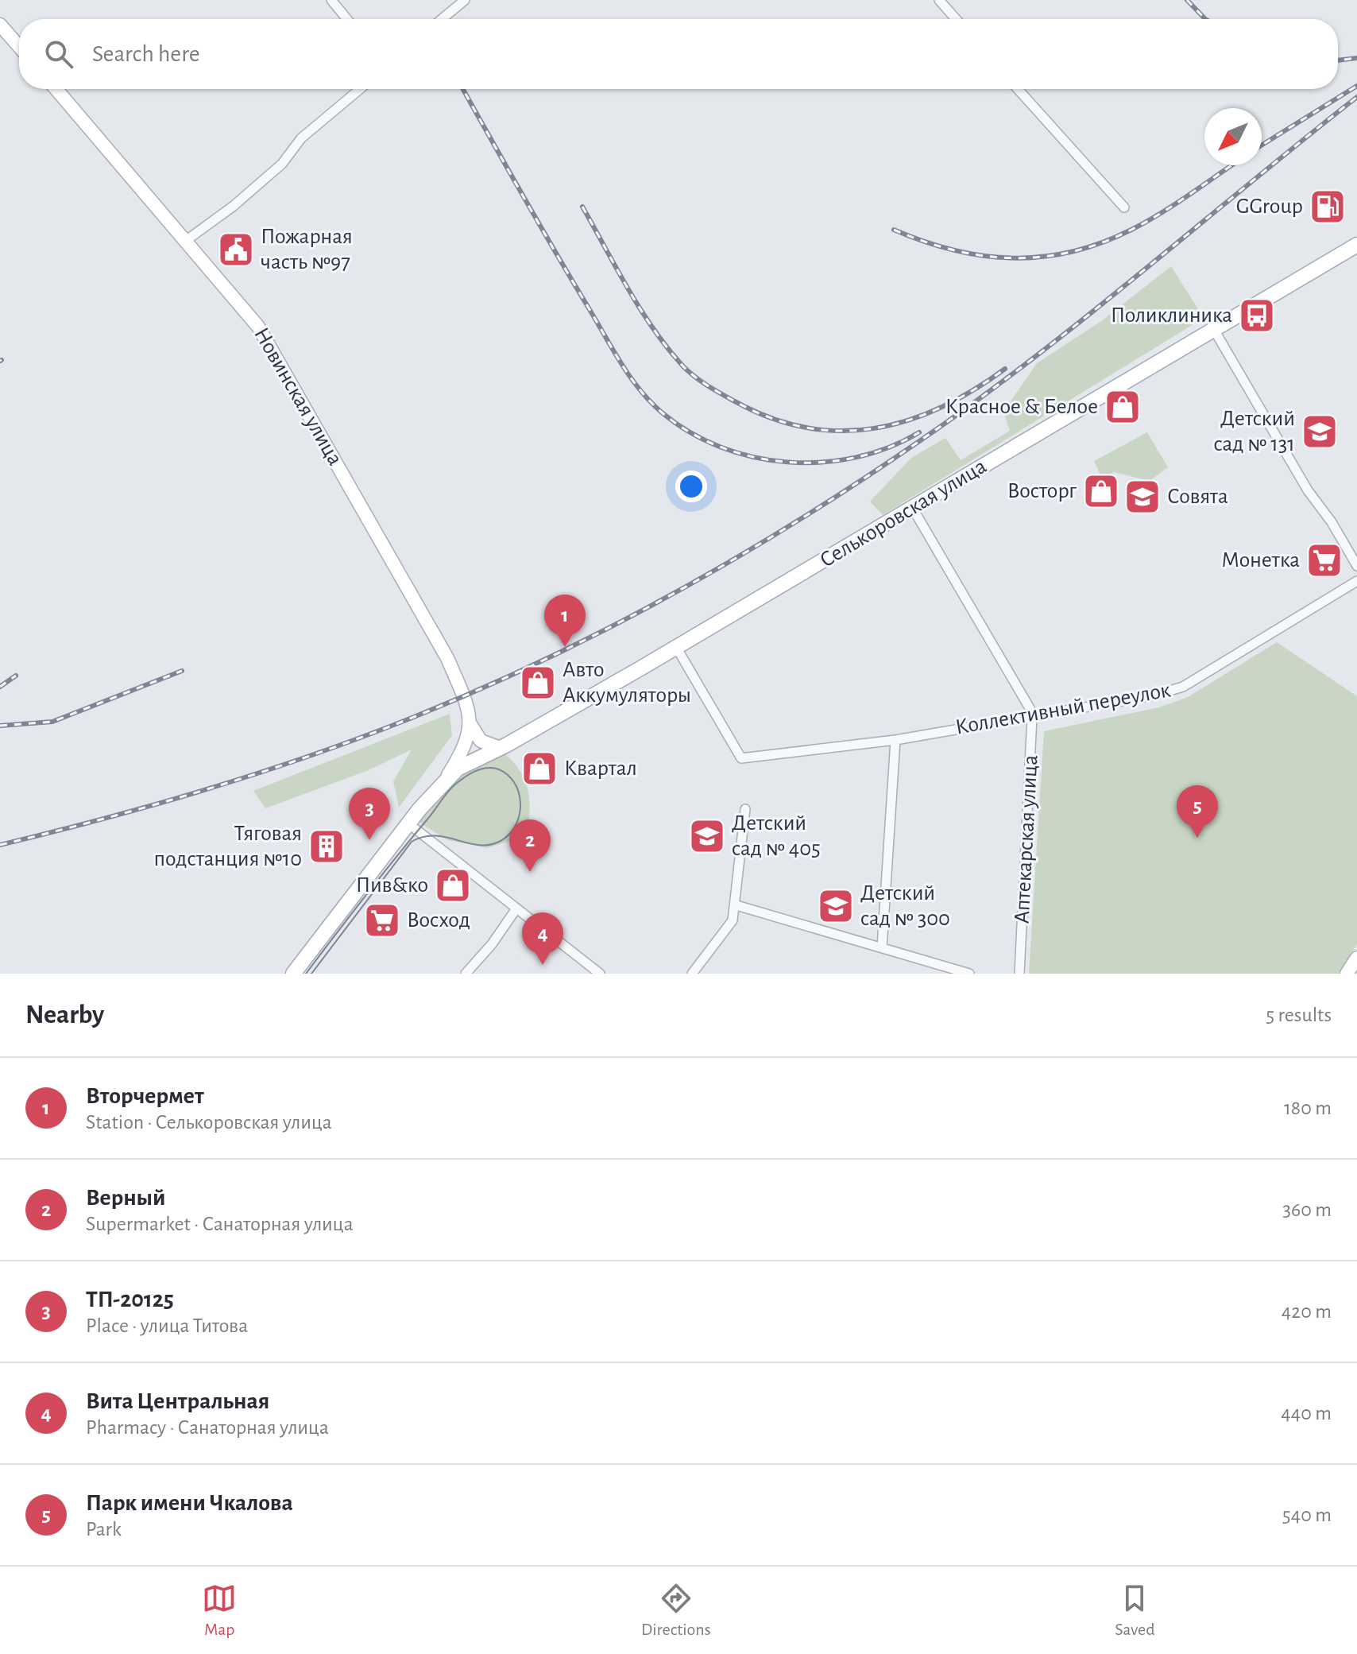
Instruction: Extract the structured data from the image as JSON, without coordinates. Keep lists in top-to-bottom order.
{
  "streets": {
    "main road": ["Новинская улица", "Селькоровская улица"],
    "street": ["Коллективный переулок", "Аптекарская улица"]
  },
  "crossings": [
    ["Новинская улица", "Селькоровская улица"],
    ["Селькоровская улица", "Коллективный переулок"],
    ["Коллективный переулок", "Аптекарская улица"]
  ],
  "places": {
    "fuel station": ["GGroup"],
    "public building": ["Пожарная часть №97"],
    "bus stop": ["Поликлиника"],
    "shop": [
      "Красное & Белое",
      "Восторг",
      "Авто Аккумуляторы",
      "Квартал",
      "Пив&ко"
    ],
    "school or university": [
      "Детский сад № 131",
      "Совята",
      "Детский сад № 405",
      "Детский сад № 300"
    ],
    "supermarket": ["Монетка", "Восход"],
    "building": ["Тяговая подстанция №10"]
  },
  "north": "bottom left",
  "page": {
    "search": "Search here",
    "pins": [
      "1",
      "5",
      "3",
      "2",
      "4"
    ],
    "heading": ["Nearby", "5 results"],
    "list": [
      {
        "mark": "1",
        "name": "Вторчермет",
        "note": "Station · Селькоровская улица",
        "value": "180 m"
      },
      {
        "mark": "2",
        "name": "Верный",
        "note": "Supermarket · Санаторная улица",
        "value": "360 m"
      },
      {
        "mark": "3",
        "name": "ТП-20125",
        "note": "Place · улица Титова",
        "value": "420 m"
      },
      {
        "mark": "4",
        "name": "Вита Центральная",
        "note": "Pharmacy · Санаторная улица",
        "value": "440 m"
      },
      {
        "mark": "5",
        "name": "Парк имени Чкалова",
        "note": "Park",
        "value": "540 m"
      }
    ],
    "nav": ["Map", "Directions", "Saved"]
  }
}
